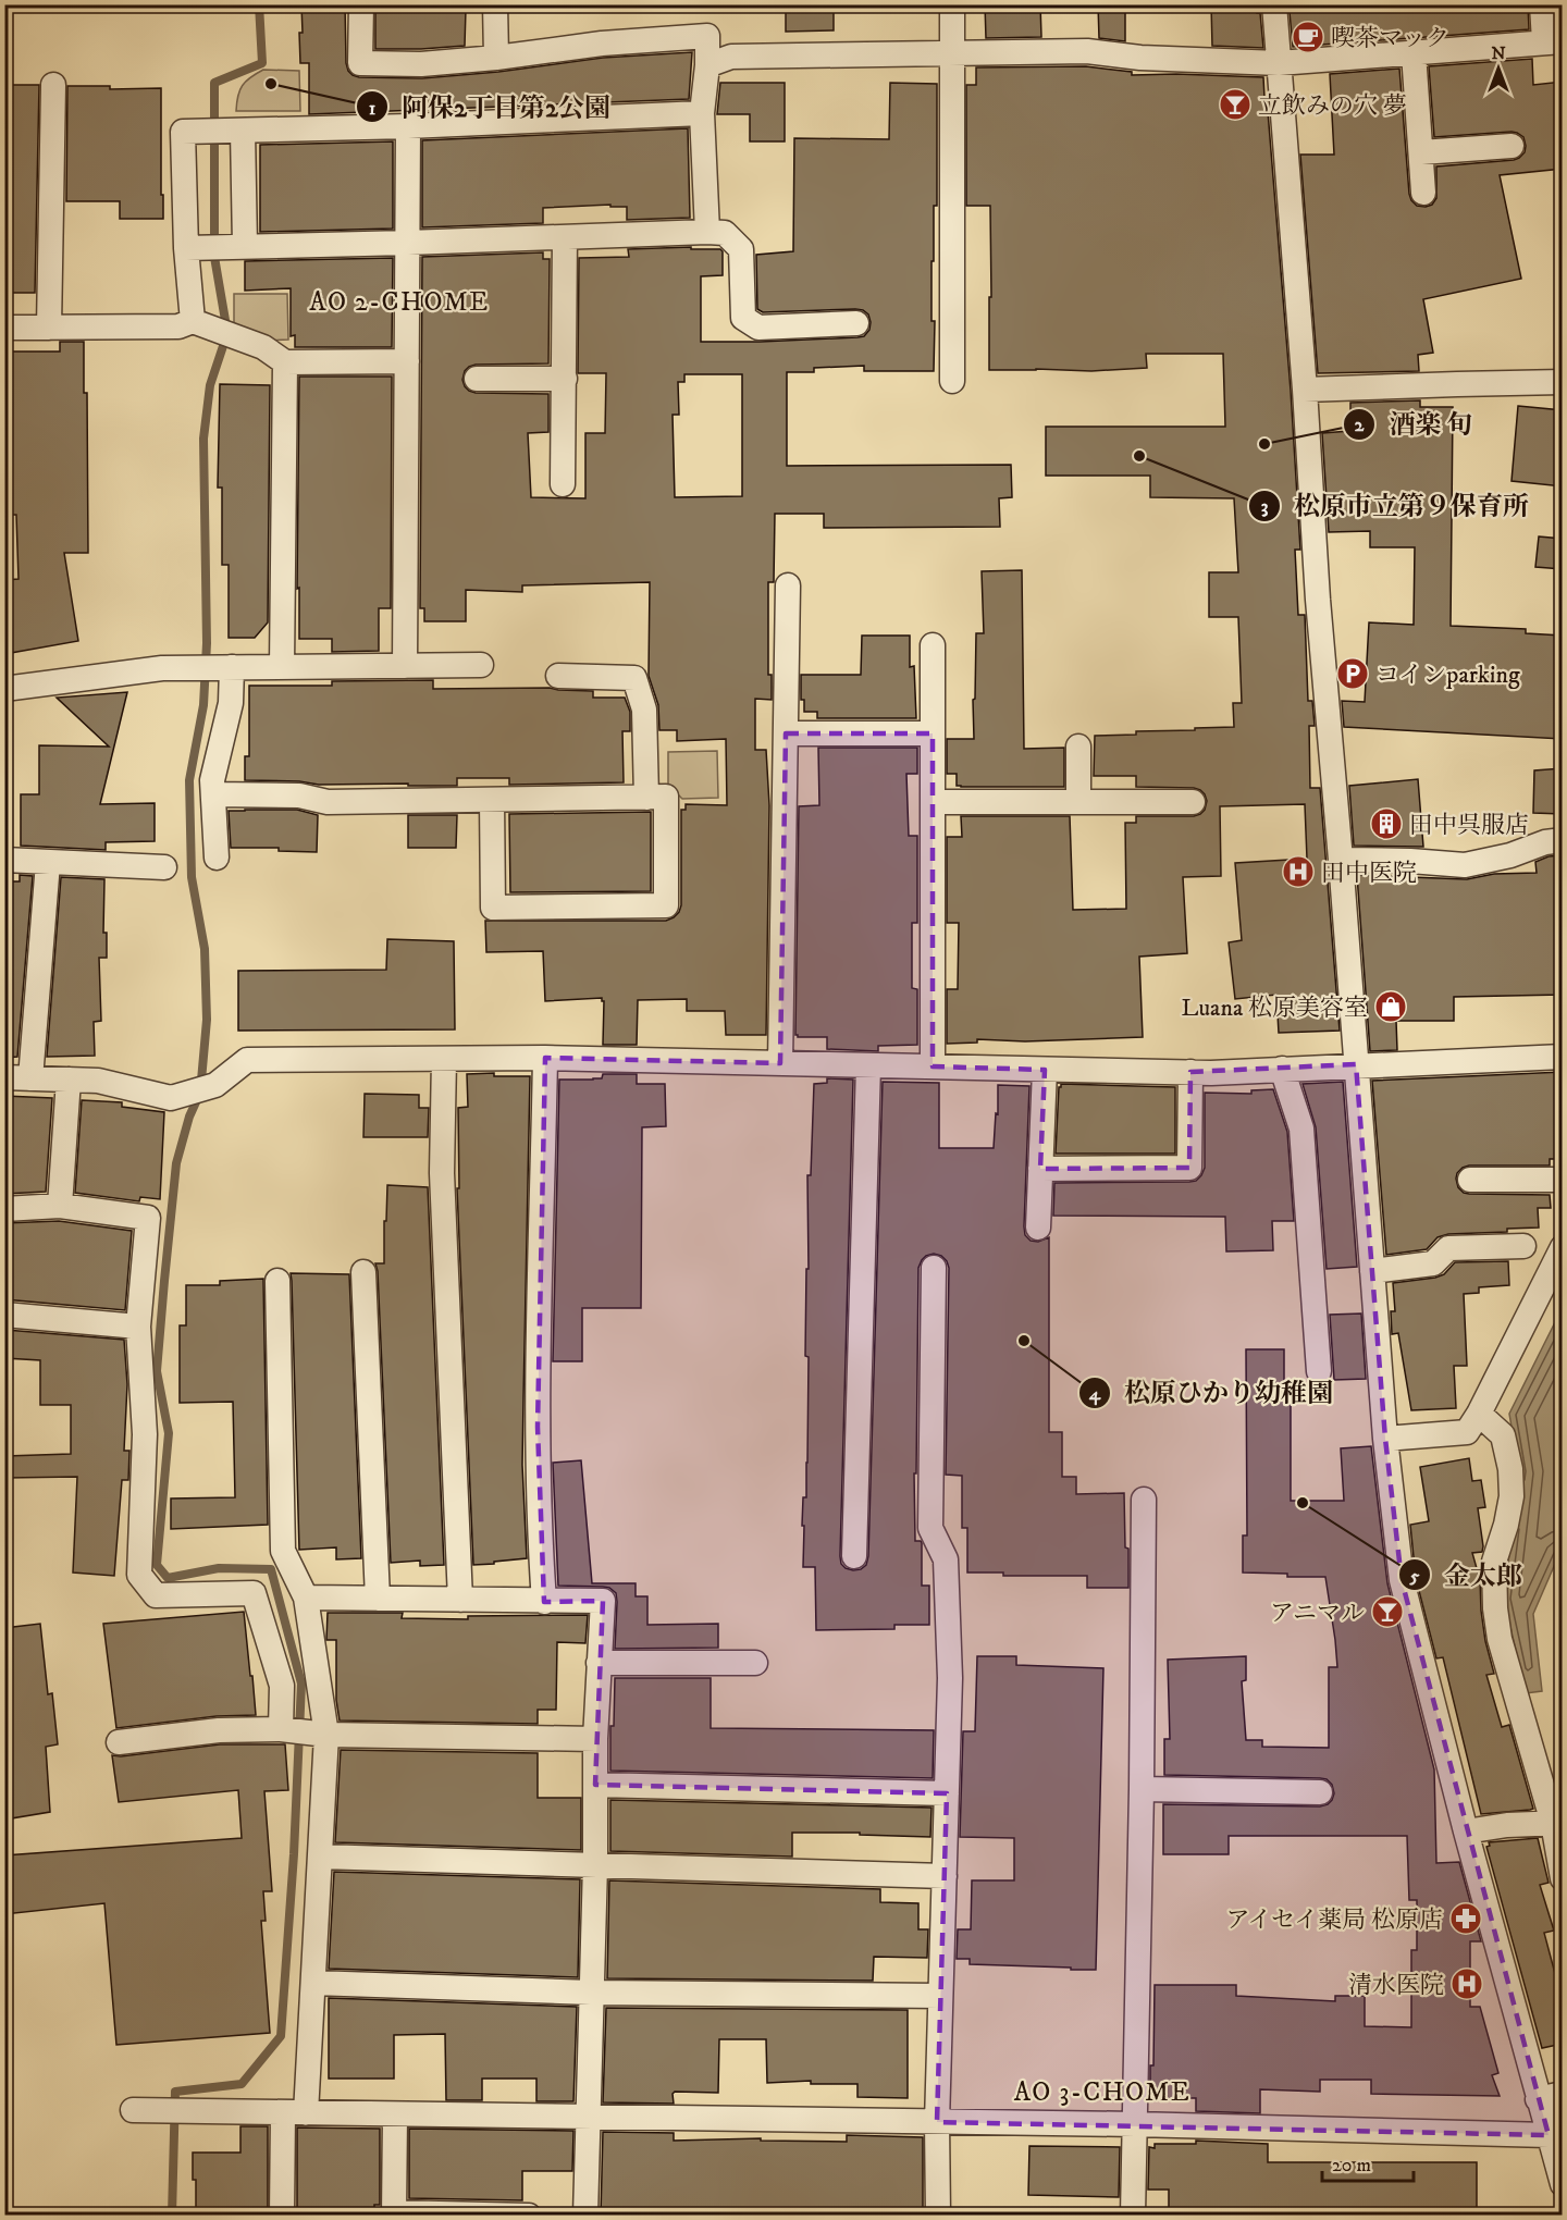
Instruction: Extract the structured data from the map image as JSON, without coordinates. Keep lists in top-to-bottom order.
{
  "districts": ["AO 2-CHOME", "AO 3-CHOME"],
  "places": {
    "cafe": ["喫茶マック"],
    "other": [
      "阿保2丁目第2公園",
      "酒楽 旬",
      "松原市立第９保育所",
      "松原ひかり幼稚園",
      "金太郎"
    ],
    "bar": ["立飲みの穴 夢", "アニマル"],
    "parking": ["コインparking"],
    "building": ["田中呉服店"],
    "hospital": ["田中医院", "清水医院"],
    "shop": ["Luana 松原美容室"],
    "pharmacy": ["アイセイ薬局 松原店"]
  },
  "scale_bar": "20 m",
  "north": "top"
}
